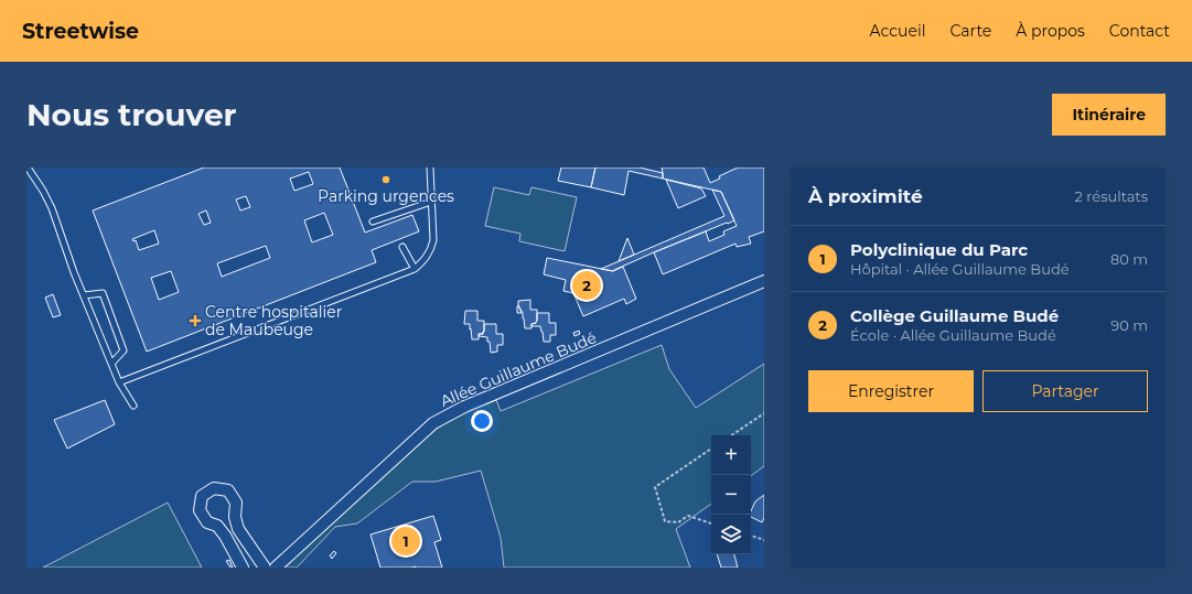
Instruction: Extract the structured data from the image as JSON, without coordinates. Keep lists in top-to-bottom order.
{
  "streets": {
    "street": ["Allée Guillaume Budé"]
  },
  "places": {
    "other": ["Parking urgences"],
    "health": ["Centre hospitalier de Maubeuge"]
  },
  "page": {
    "header": "Streetwise",
    "nav": [
      "Accueil",
      "Carte",
      "À propos",
      "Contact"
    ],
    "buttons": [
      "Itinéraire",
      ["Enregistrer", "Partager"]
    ],
    "title": "Nous trouver",
    "heading": ["À proximité", "2 résultats"],
    "list": [
      {
        "mark": "1",
        "name": "Polyclinique du Parc",
        "note": "Hôpital · Allée Guillaume Budé",
        "value": "80 m"
      },
      {
        "mark": "2",
        "name": "Collège Guillaume Budé",
        "note": "École · Allée Guillaume Budé",
        "value": "90 m"
      }
    ],
    "pins": ["2", "1"],
    "map_buttons": ["+", "−"]
  }
}
